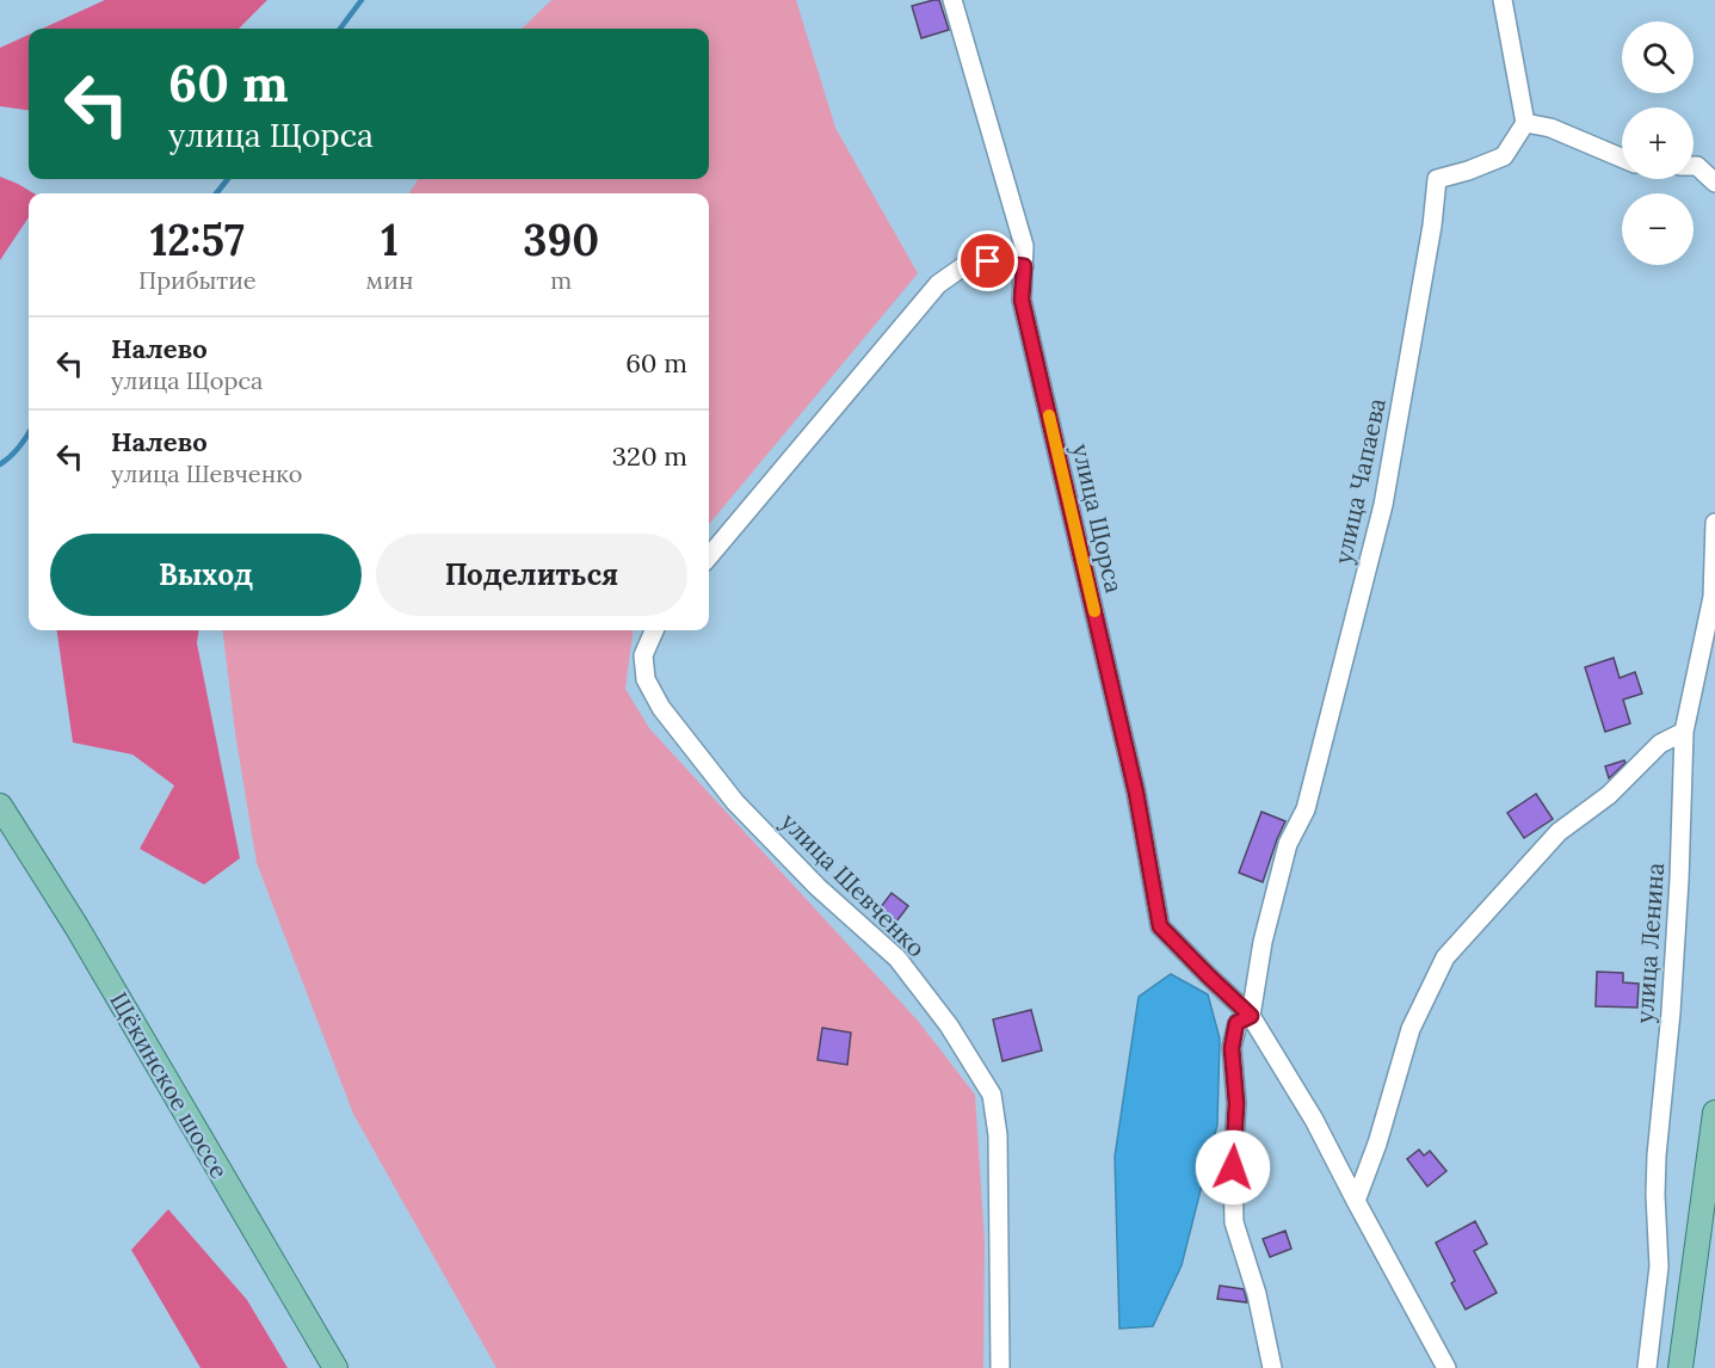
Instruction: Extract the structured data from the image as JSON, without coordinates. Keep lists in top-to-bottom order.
{
  "streets": {
    "main road": ["Щёкинское шоссе"],
    "street": [
      "улица Чапаева",
      "улица Щорса",
      "улица Шевченко",
      "улица Ленина"
    ]
  },
  "crossings": [
    ["улица Чапаева", "улица Щорса"]
  ],
  "page": {
    "map_buttons": ["+", "−"],
    "turn": ["60 m", "улица Щорса"],
    "eta": [
      "12:57",
      "Прибытие",
      "1",
      "мин",
      "390",
      "m"
    ],
    "list": [
      {
        "name": "Налево",
        "note": "улица Щорса",
        "value": "60 m"
      },
      {
        "name": "Налево",
        "note": "улица Шевченко",
        "value": "320 m"
      }
    ],
    "buttons": ["Выход", "Поделиться"]
  }
}
